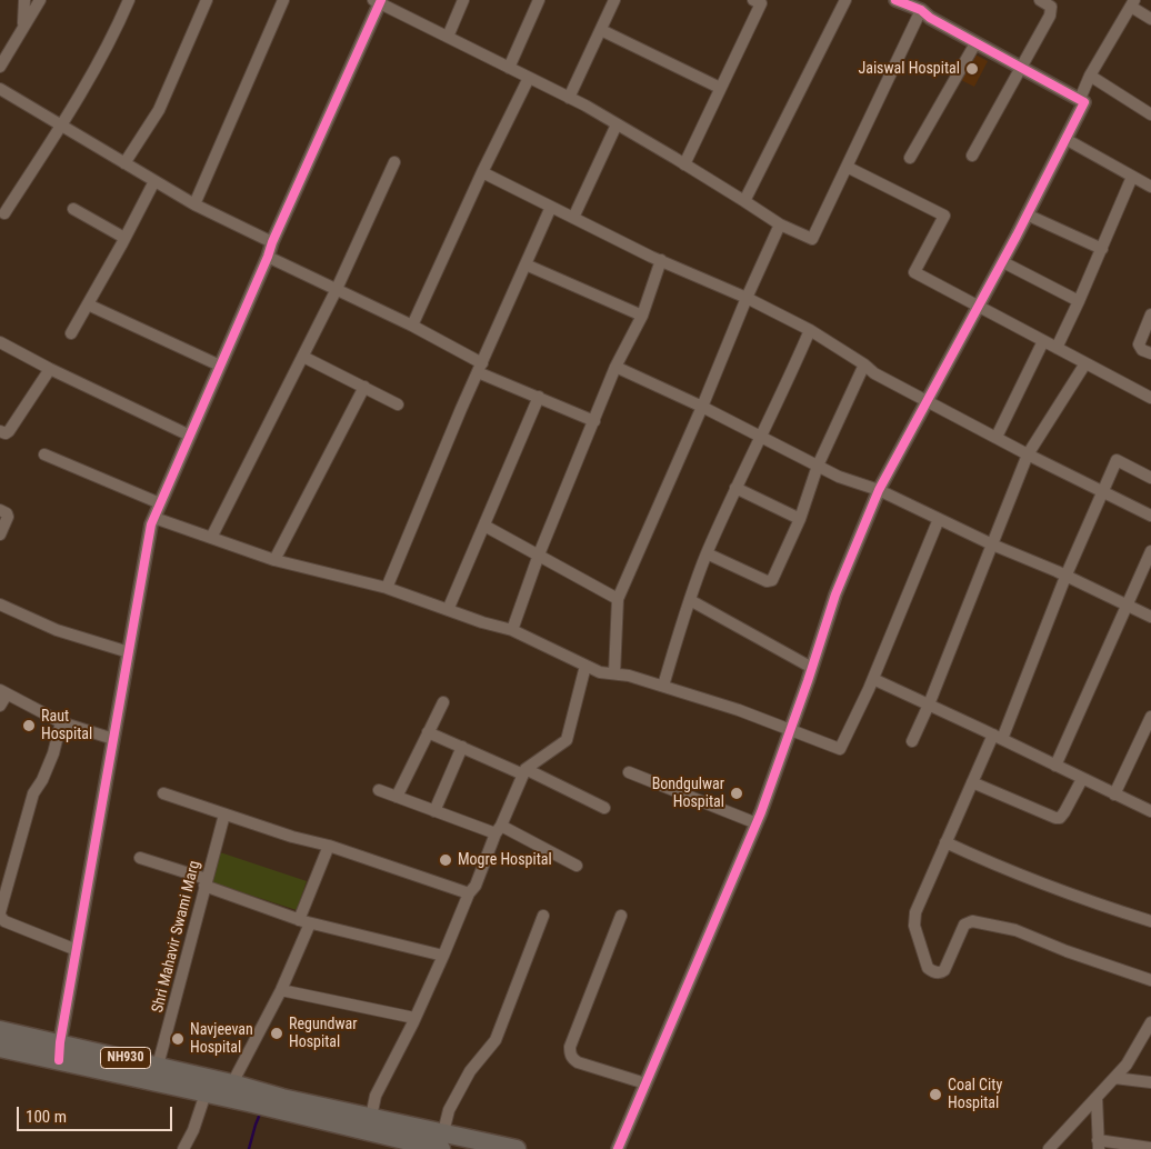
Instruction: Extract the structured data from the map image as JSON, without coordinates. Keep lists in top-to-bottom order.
{
  "streets": {
    "highway": ["NH930"],
    "street": ["Shri Mahavir Swami Marg"]
  },
  "crossings": [
    ["Shri Mahavir Swami Marg", "NH930"]
  ],
  "places": [
    "Jaiswal Hospital",
    "Raut Hospital",
    "Bondgulwar Hospital",
    "Mogre Hospital",
    "Regundwar Hospital",
    "Navjeevan Hospital",
    "Coal City Hospital"
  ],
  "scale_bar": "100 m"
}
